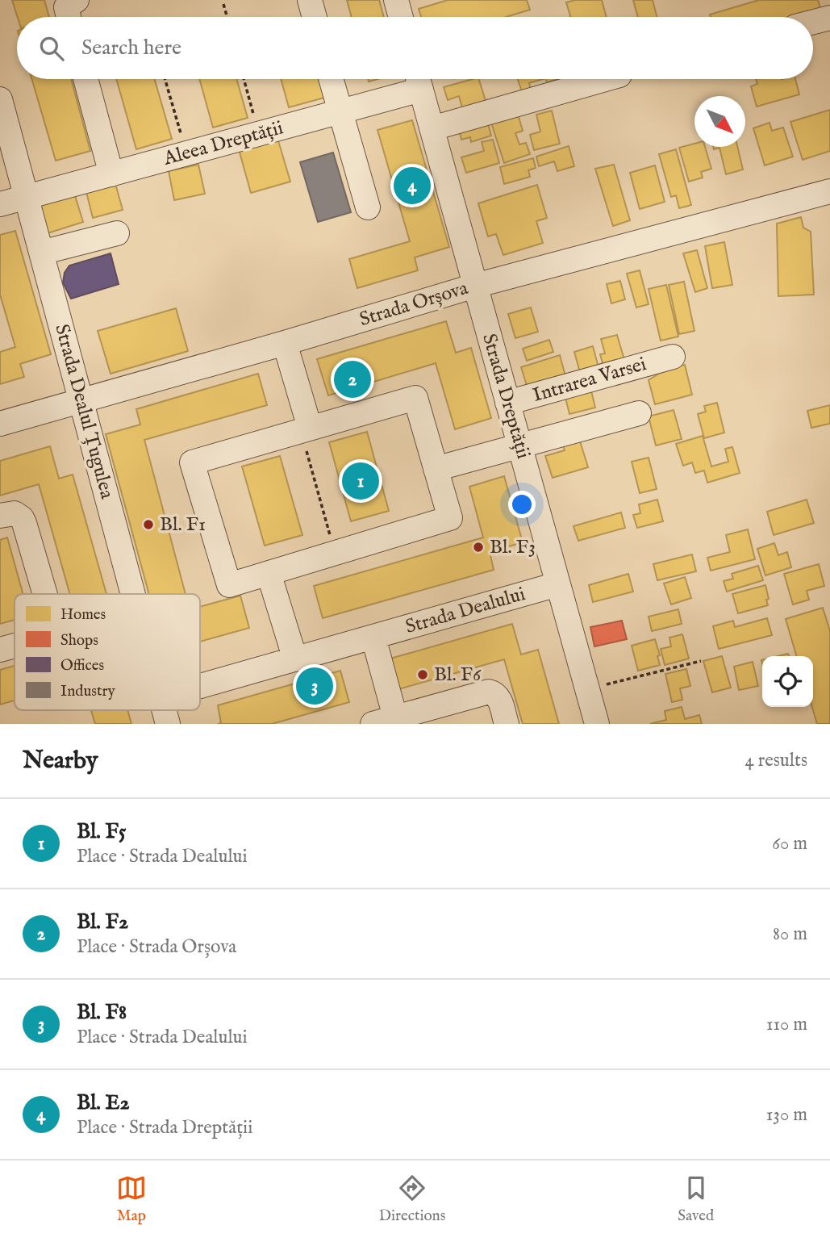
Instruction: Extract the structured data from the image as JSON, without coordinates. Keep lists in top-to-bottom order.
{
  "streets": {
    "street": [
      "Aleea Dreptății",
      "Strada Orșova",
      "Intrarea Varsei",
      "Strada Dreptății",
      "Strada Dealul Țugulea",
      "Strada Dealului"
    ]
  },
  "crossings": [
    ["Aleea Dreptății", "Strada Dreptății"],
    ["Aleea Dreptății", "Strada Dealul Țugulea"],
    ["Strada Orșova", "Strada Dreptății"],
    ["Strada Orșova", "Strada Dealul Țugulea"],
    ["Intrarea Varsei", "Strada Dreptății"],
    ["Strada Dreptății", "Strada Dealului"]
  ],
  "places": ["Bl. F1", "Bl. F3", "Bl. F6"],
  "legend": [
    "Homes",
    "Shops",
    "Offices",
    "Industry"
  ],
  "north": "bottom right",
  "page": {
    "search": "Search here",
    "pins": [
      "4",
      "2",
      "1",
      "3"
    ],
    "heading": ["Nearby", "4 results"],
    "list": [
      {
        "mark": "1",
        "name": "Bl. F5",
        "note": "Place · Strada Dealului",
        "value": "60 m"
      },
      {
        "mark": "2",
        "name": "Bl. F2",
        "note": "Place · Strada Orșova",
        "value": "80 m"
      },
      {
        "mark": "3",
        "name": "Bl. F8",
        "note": "Place · Strada Dealului",
        "value": "110 m"
      },
      {
        "mark": "4",
        "name": "Bl. E2",
        "note": "Place · Strada Dreptății",
        "value": "130 m"
      }
    ],
    "nav": ["Map", "Directions", "Saved"]
  }
}
